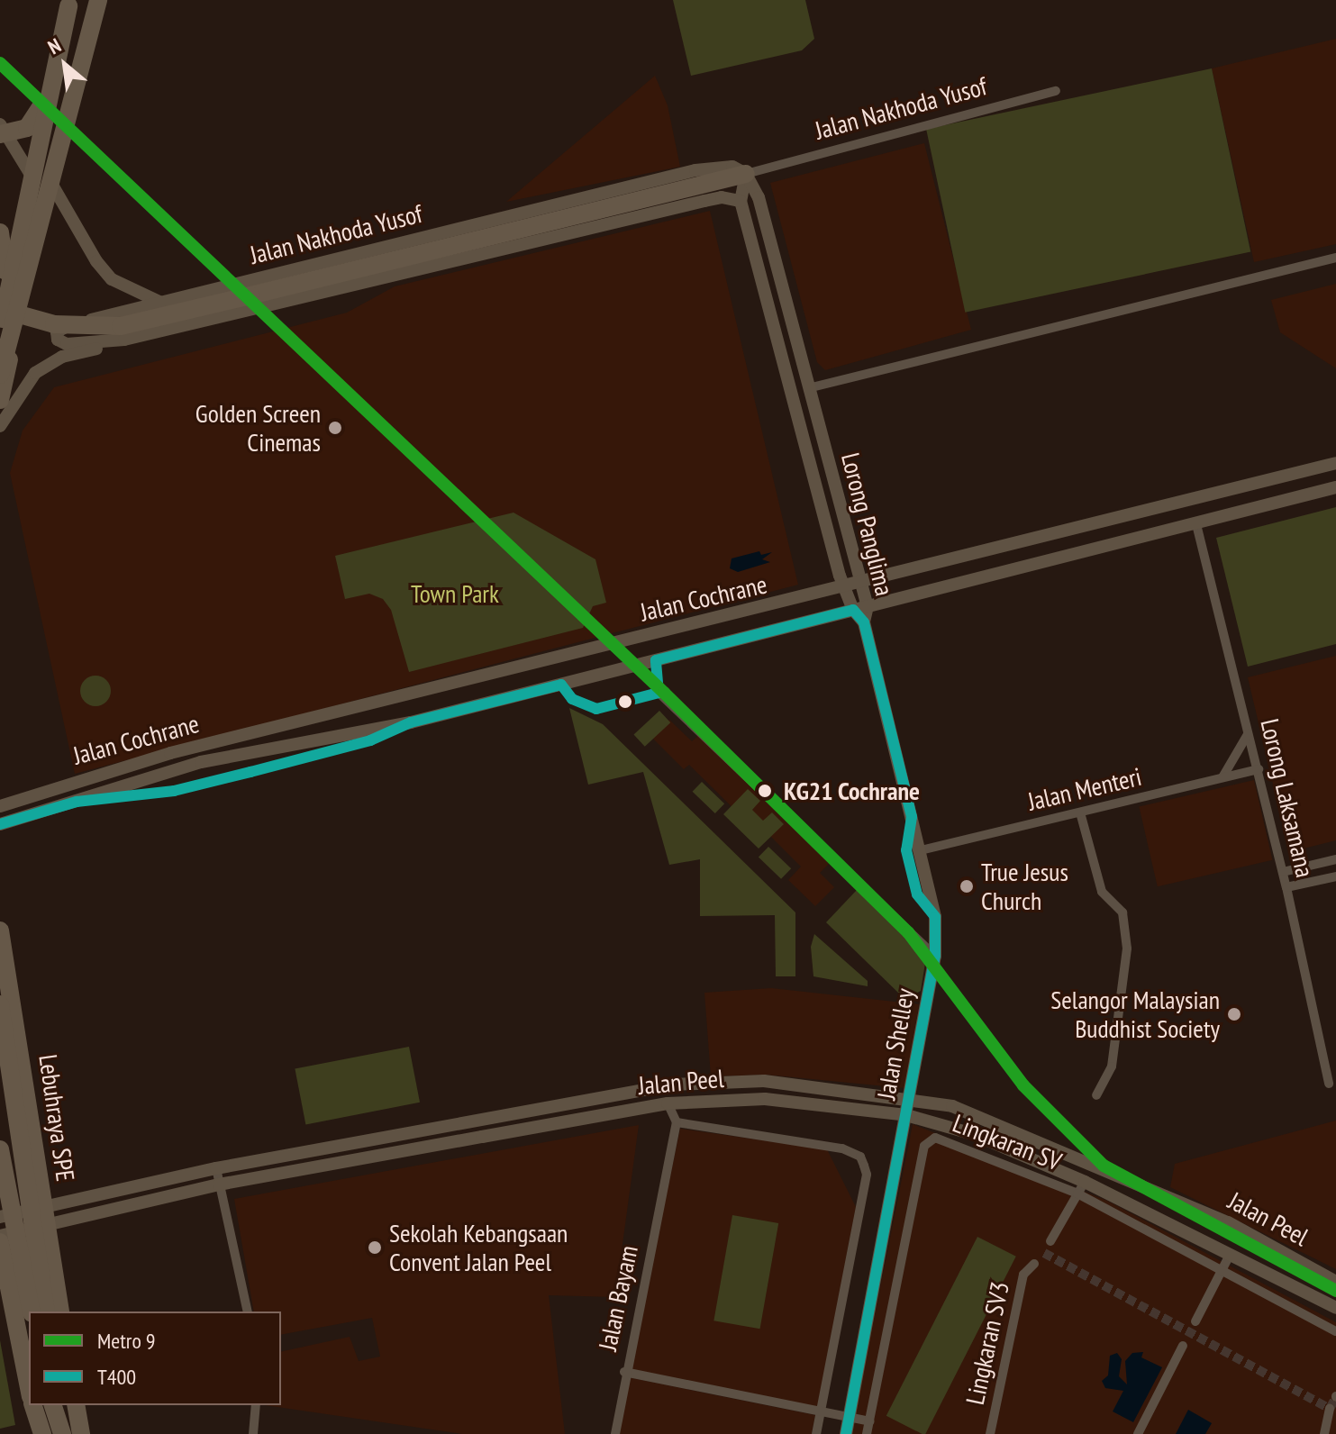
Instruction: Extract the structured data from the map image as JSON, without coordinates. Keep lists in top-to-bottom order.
{
  "streets": {
    "highway": ["Lebuhraya SPE"],
    "street": [
      "Jalan Nakhoda Yusof",
      "Lorong Panglima",
      "Jalan Cochrane",
      "Jalan Menteri",
      "Lorong Laksamana",
      "Jalan Shelley",
      "Jalan Peel",
      "Lingkaran SV",
      "Jalan Bayam",
      "Lingkaran SV3"
    ]
  },
  "crossings": [
    ["Jalan Nakhoda Yusof", "Lorong Panglima"],
    ["Lorong Panglima", "Jalan Cochrane"],
    ["Lorong Panglima", "Jalan Shelley"],
    ["Jalan Cochrane", "Lorong Laksamana"],
    ["Jalan Menteri", "Lorong Laksamana"],
    ["Jalan Menteri", "Jalan Shelley"],
    ["Jalan Shelley", "Jalan Peel"],
    ["Jalan Shelley", "Jalan Bayam"],
    ["Jalan Peel", "Lingkaran SV"],
    ["Lingkaran SV", "Jalan Bayam"]
  ],
  "parks": ["Town Park"],
  "places": [
    "Golden Screen Cinemas",
    "KG21 Cochrane",
    "True Jesus Church",
    "Selangor Malaysian Buddhist Society",
    "Sekolah Kebangsaan Convent Jalan Peel"
  ],
  "lines": ["metro line 9", "transit line T400"],
  "legend": ["Metro 9", "T400"],
  "north": "top left"
}
